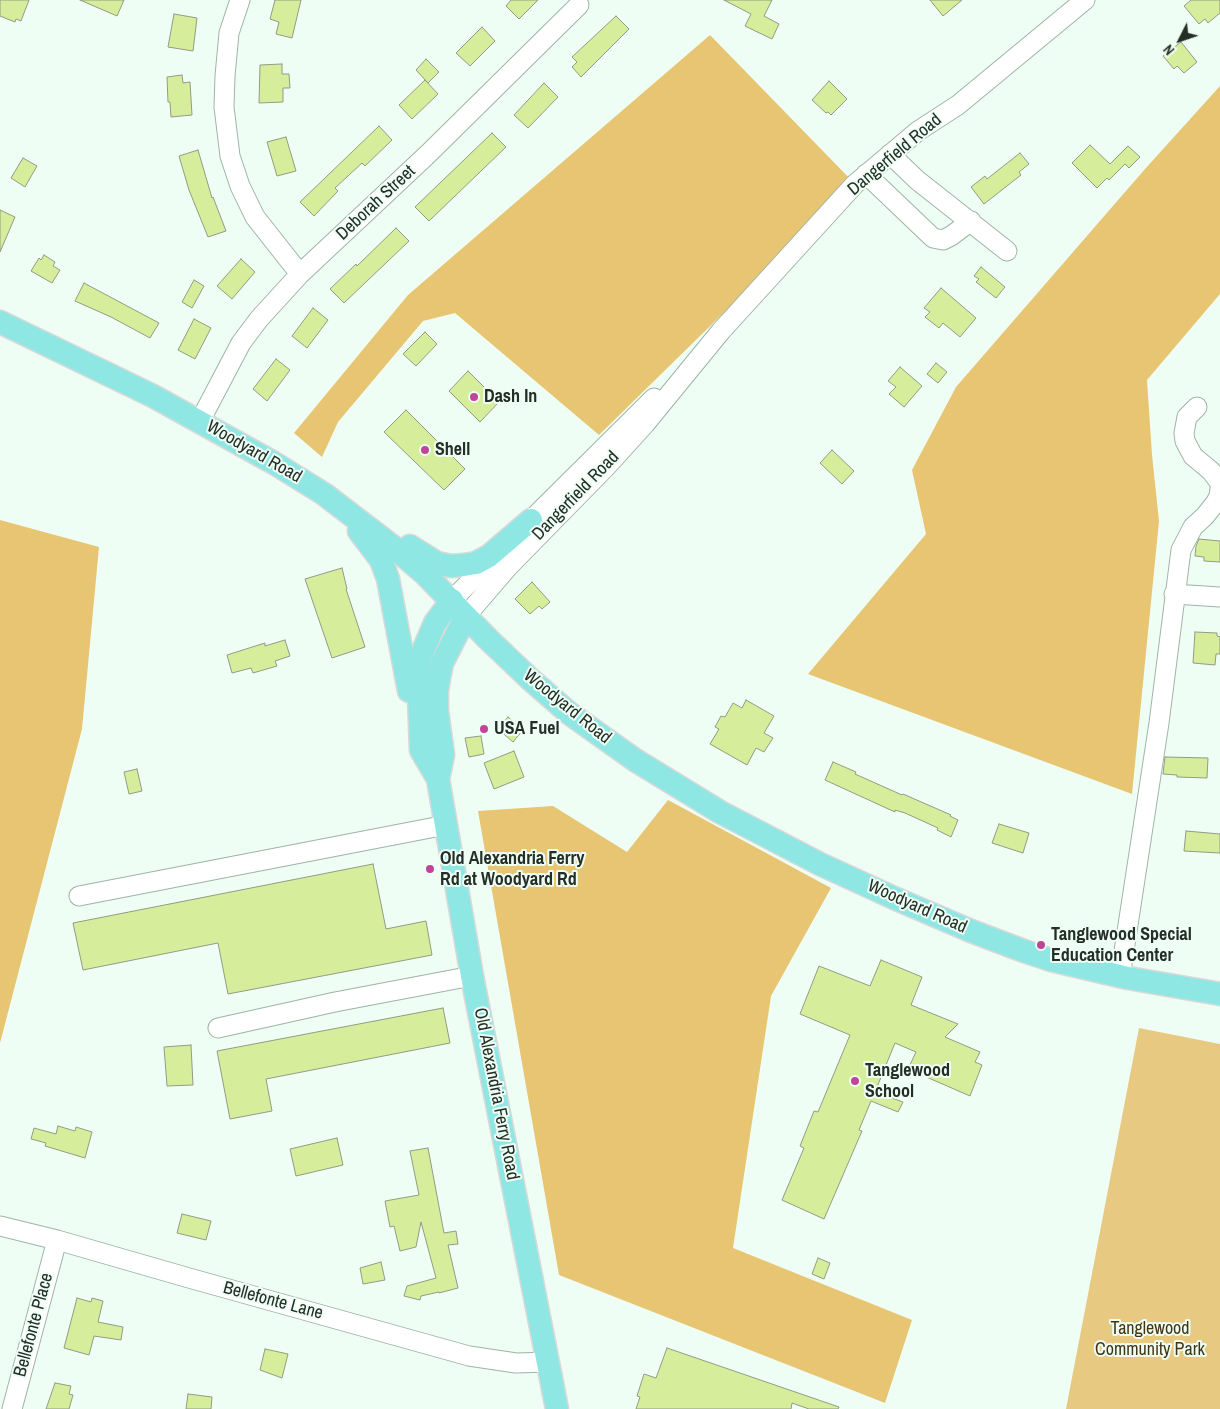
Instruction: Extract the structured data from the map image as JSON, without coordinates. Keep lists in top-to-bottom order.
{
  "streets": {
    "main road": ["Woodyard Road", "Old Alexandria Ferry Road"],
    "street": [
      "Dangerfield Road",
      "Deborah Street",
      "Bellefonte Lane",
      "Bellefonte Place"
    ]
  },
  "crossings": [
    ["Dangerfield Road", "Woodyard Road"],
    ["Dangerfield Road", "Old Alexandria Ferry Road"],
    ["Deborah Street", "Woodyard Road"],
    ["Woodyard Road", "Old Alexandria Ferry Road"],
    ["Old Alexandria Ferry Road", "Bellefonte Lane"],
    ["Bellefonte Lane", "Bellefonte Place"]
  ],
  "parks": ["Tanglewood Community Park"],
  "places": [
    "Dash In",
    "Shell",
    "USA Fuel",
    "Old Alexandria Ferry Rd at Woodyard Rd",
    "Tanglewood Special Education Center",
    "Tanglewood School"
  ],
  "north": "bottom left"
}
